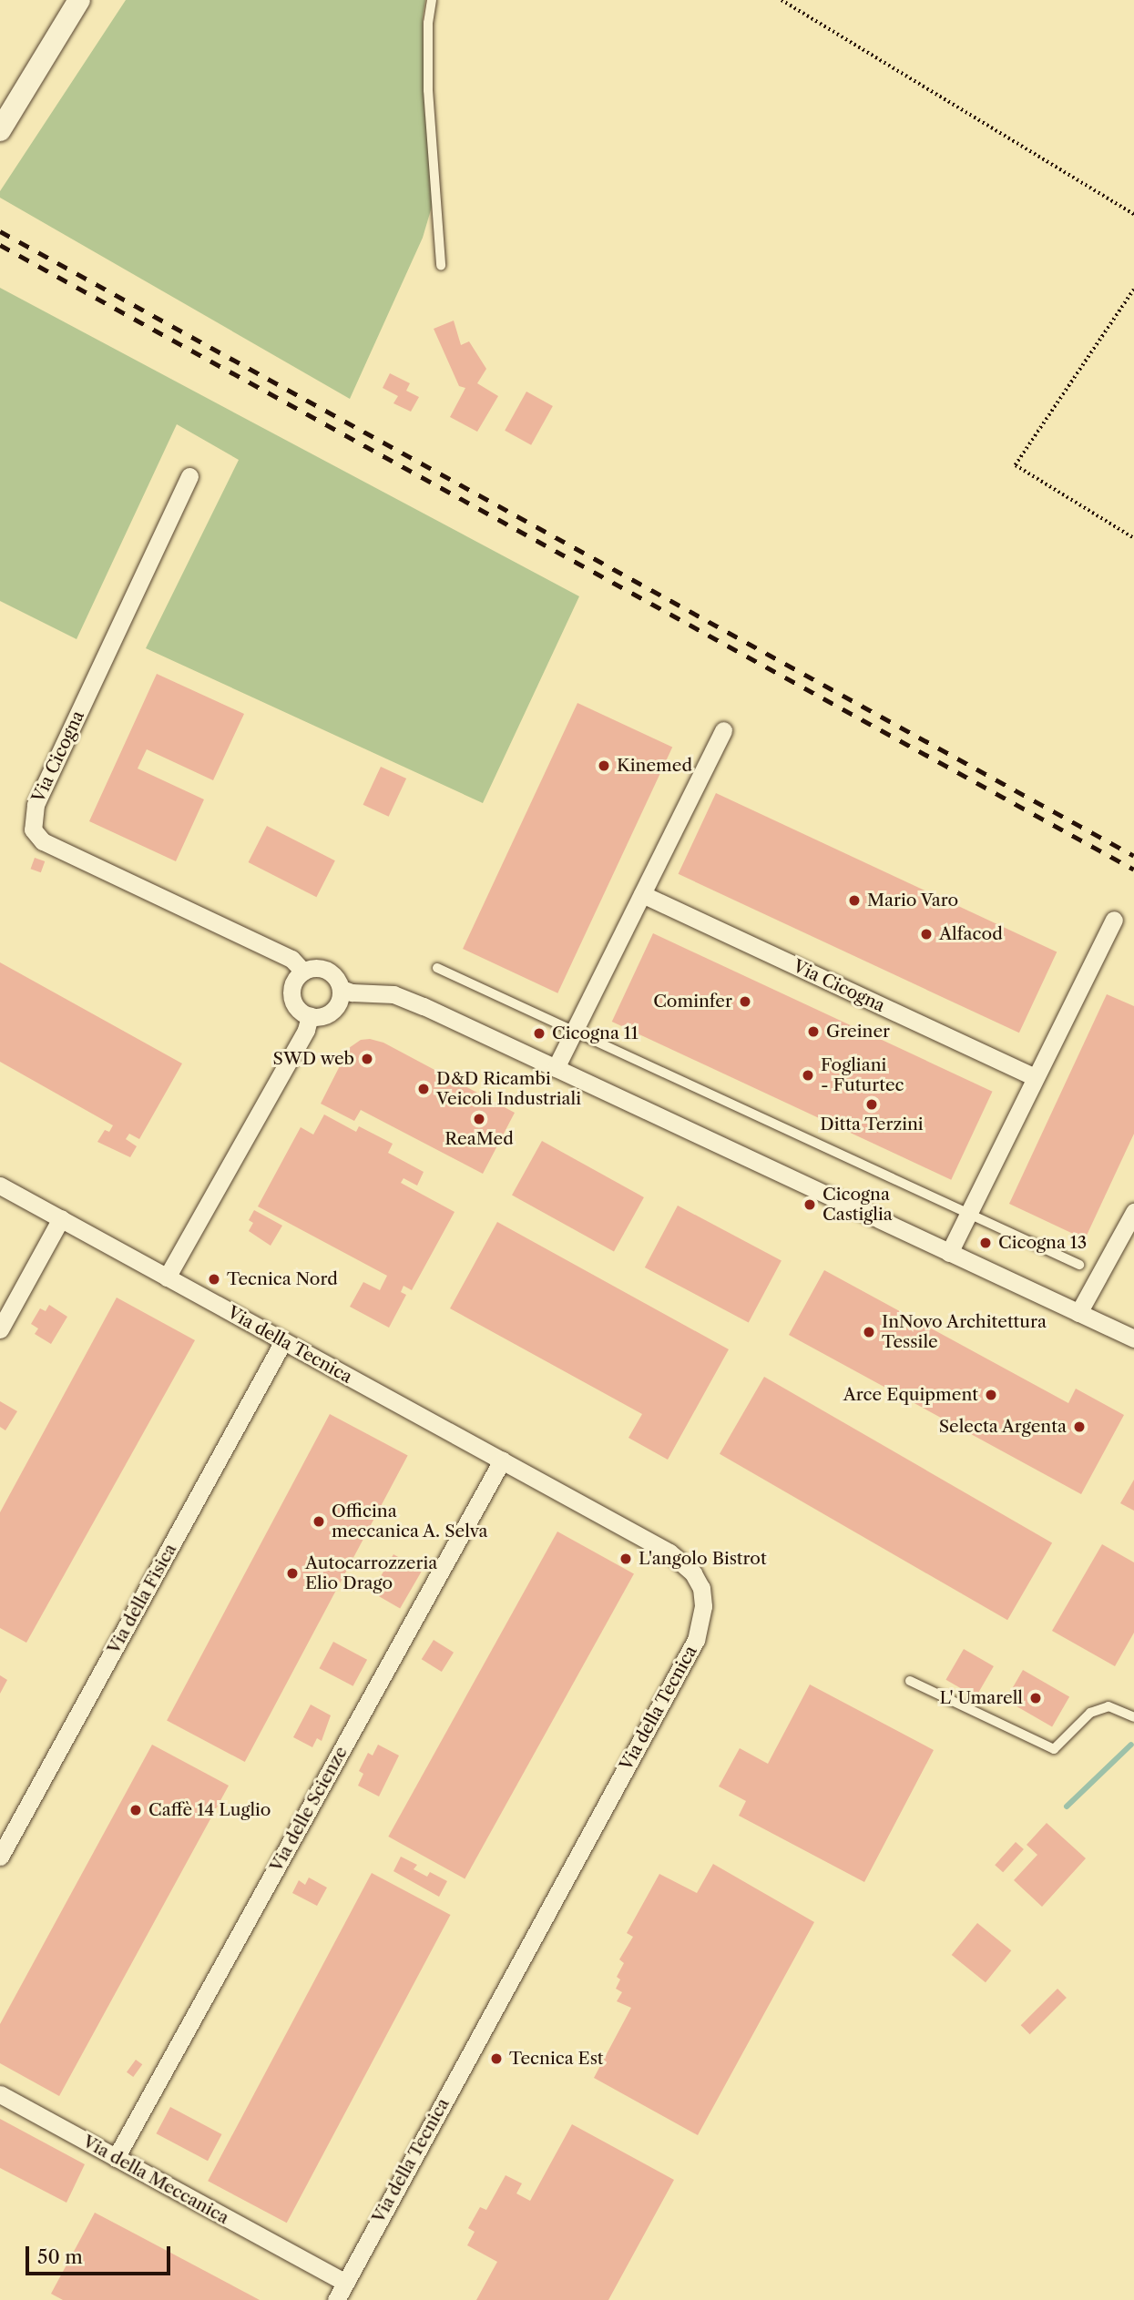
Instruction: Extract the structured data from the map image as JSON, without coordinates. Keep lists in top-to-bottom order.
{
  "streets": {
    "street": [
      "Via Cicogna",
      "Via della Tecnica",
      "Via della Fisica",
      "Via delle Scienze",
      "Via della Meccanica"
    ]
  },
  "crossings": [
    ["Via della Tecnica", "Via della Fisica"],
    ["Via della Tecnica", "Via delle Scienze"],
    ["Via della Tecnica", "Via della Meccanica"],
    ["Via delle Scienze", "Via della Meccanica"]
  ],
  "places": [
    "Kinemed",
    "Mario Varo",
    "Alfacod",
    "Cominfer",
    "Greiner",
    "Cicogna 11",
    "SWD web",
    "Fogliani - Futurtec",
    "D&D Ricambi Veicoli Industriali",
    "Ditta Terzini",
    "ReaMed",
    "Cicogna Castiglia",
    "Cicogna 13",
    "Tecnica Nord",
    "InNovo Architettura Tessile",
    "Arce Equipment",
    "Selecta Argenta",
    "Officina meccanica A. Selva",
    "L'angolo Bistrot",
    "Autocarrozzeria Elio Drago",
    "L' Umarell",
    "Caffè 14 Luglio",
    "Tecnica Est"
  ],
  "scale_bar": "50 m"
}
